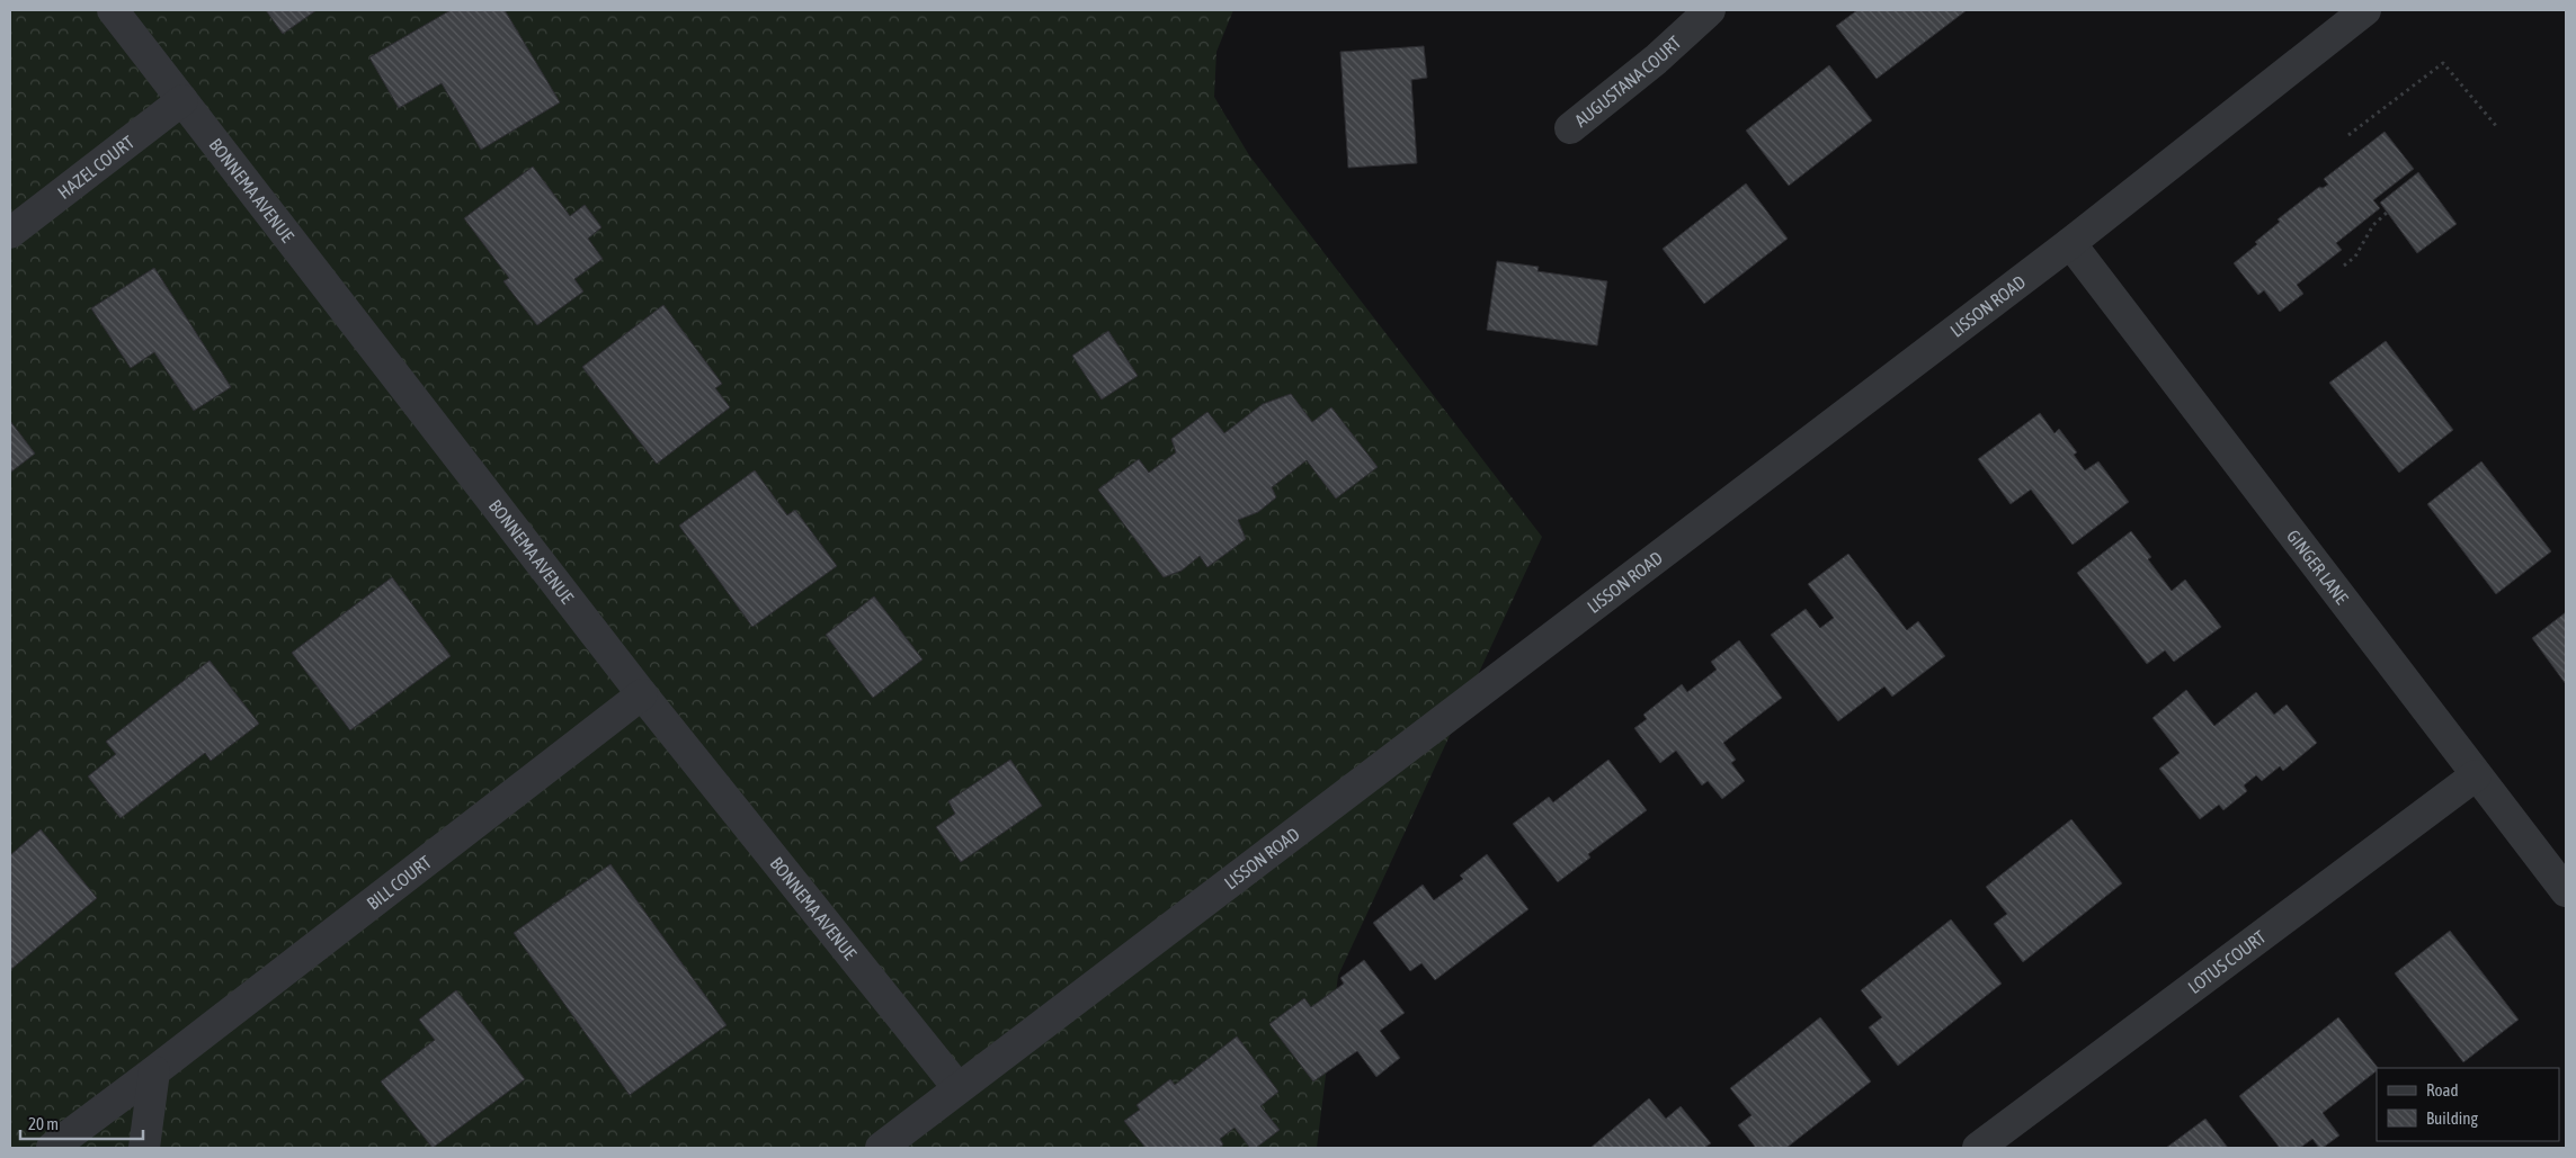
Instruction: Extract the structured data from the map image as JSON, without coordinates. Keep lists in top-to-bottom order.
{
  "streets": {
    "street": [
      "AUGUSTANA COURT",
      "HAZEL COURT",
      "BONNEMA AVENUE",
      "LISSON ROAD",
      "GINGER LANE",
      "BILL COURT",
      "LOTUS COURT"
    ]
  },
  "crossings": [
    ["HAZEL COURT", "BONNEMA AVENUE"],
    ["BONNEMA AVENUE", "LISSON ROAD"],
    ["BONNEMA AVENUE", "BILL COURT"],
    ["LISSON ROAD", "GINGER LANE"],
    ["GINGER LANE", "LOTUS COURT"]
  ],
  "legend": ["Road", "Building"],
  "scale_bar": "20 m"
}
